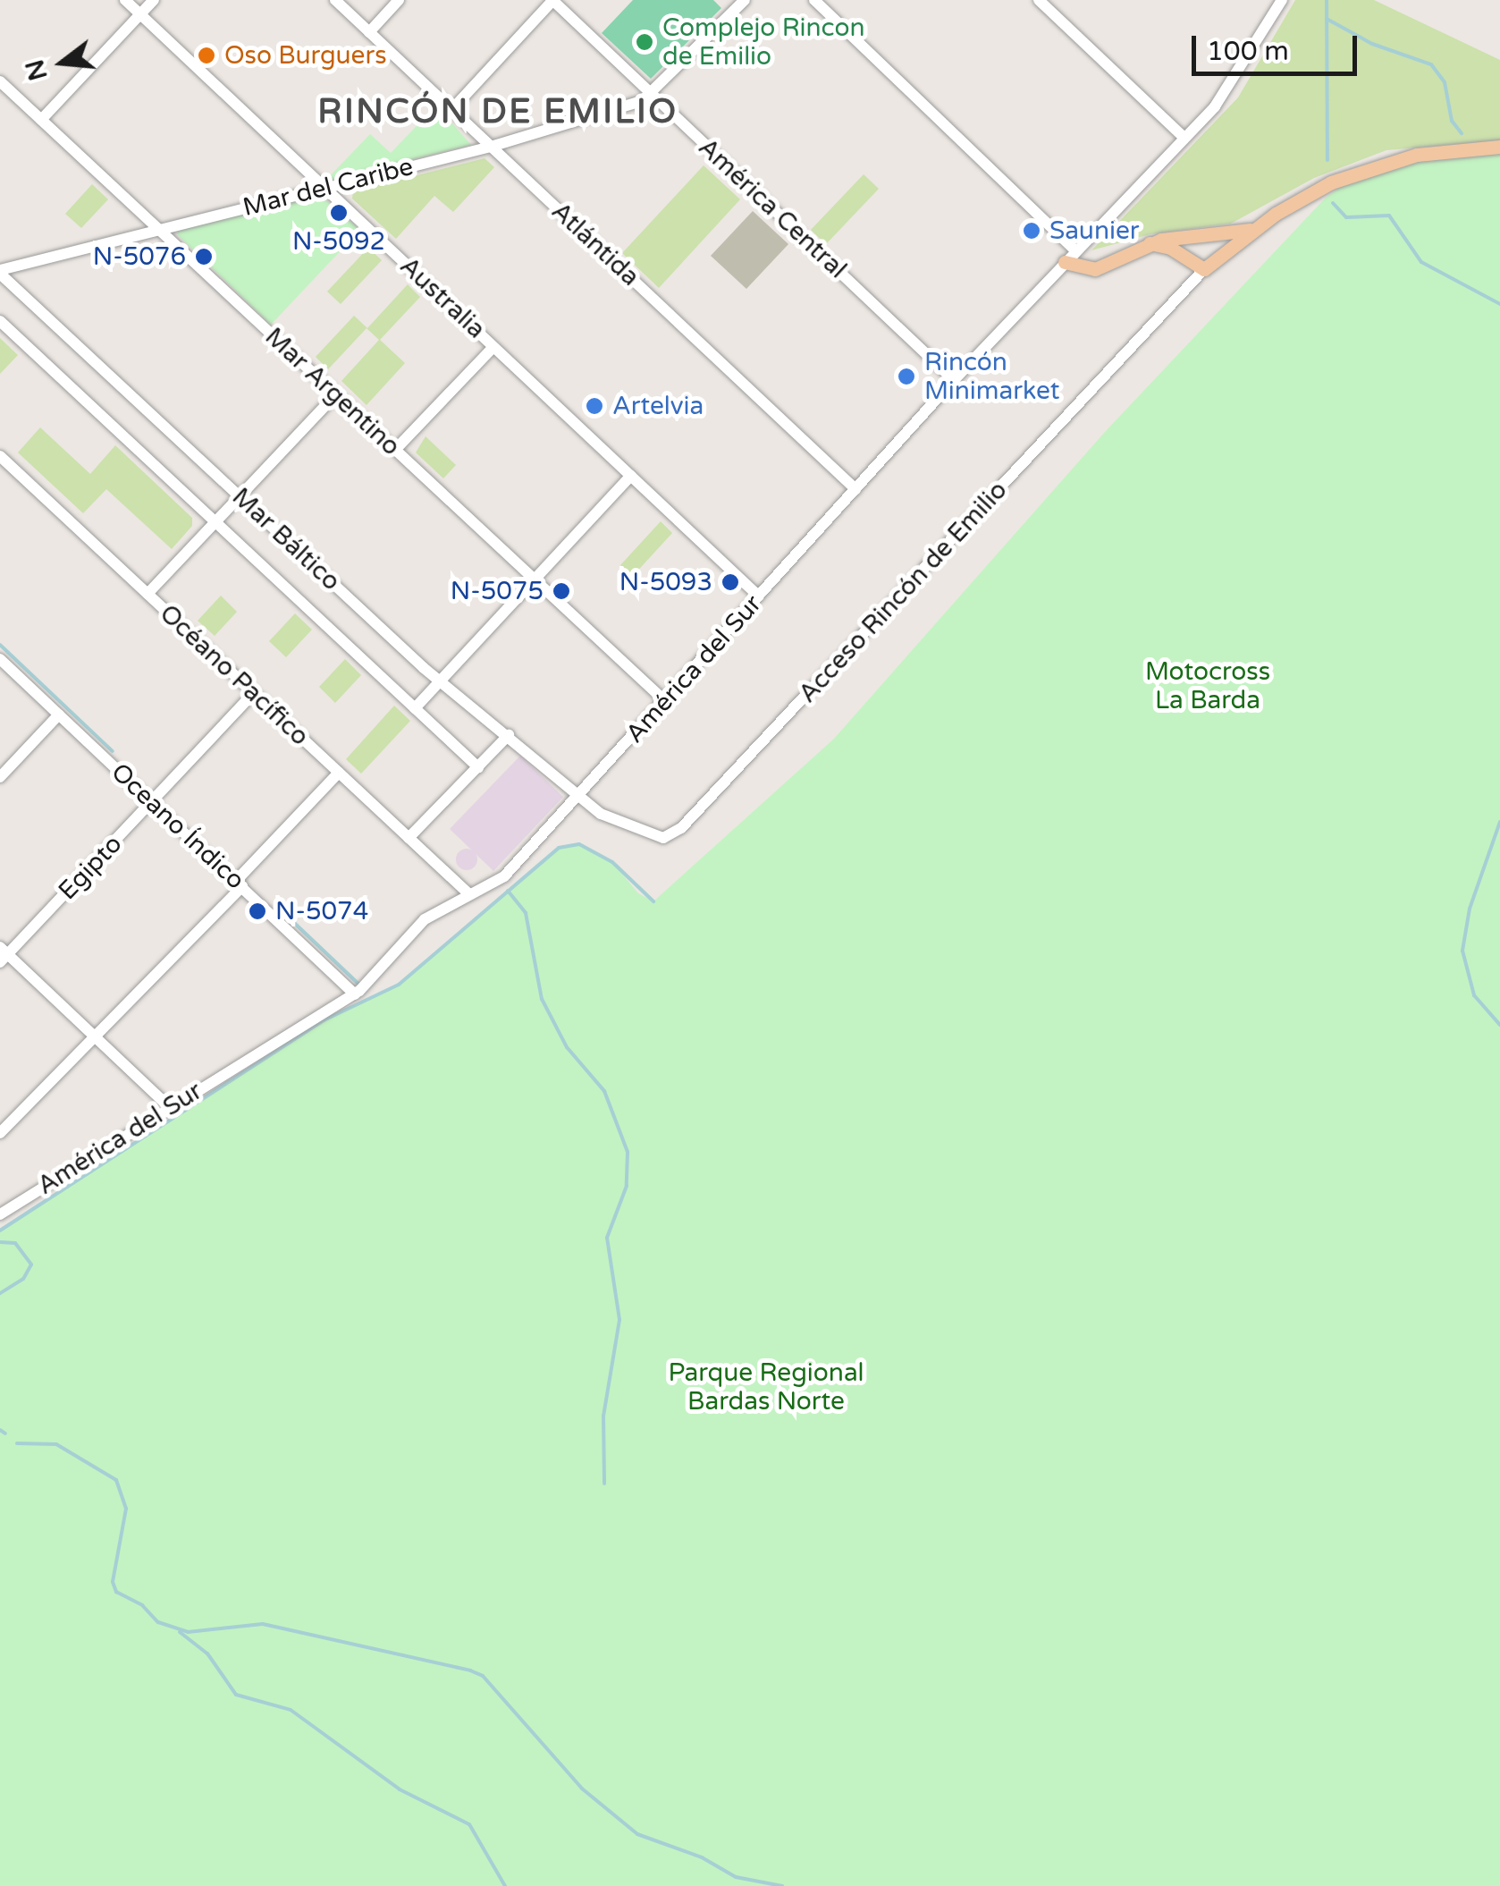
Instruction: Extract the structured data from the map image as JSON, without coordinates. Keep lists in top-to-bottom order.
{
  "streets": {
    "main road": ["Acceso Rincón de Emilio"],
    "street": [
      "Mar del Caribe",
      "América Central",
      "Atlántida",
      "Australia",
      "Mar Argentino",
      "Mar Báltico",
      "América del Sur",
      "Océano Pacífico",
      "Oceano Índico",
      "Egipto"
    ]
  },
  "crossings": [
    ["Mar del Caribe", "América Central"],
    ["Mar del Caribe", "Atlántida"],
    ["Mar del Caribe", "Australia"],
    ["Mar del Caribe", "Mar Argentino"],
    ["Mar del Caribe", "Mar Báltico"],
    ["América Central", "América del Sur"],
    ["Atlántida", "América del Sur"],
    ["Australia", "América del Sur"],
    ["Mar Argentino", "América del Sur"],
    ["Mar Báltico", "Acceso Rincón de Emilio"],
    ["Mar Báltico", "América del Sur"],
    ["Acceso Rincón de Emilio", "América del Sur"],
    ["América del Sur", "Océano Pacífico"],
    ["América del Sur", "Oceano Índico"],
    ["Océano Pacífico", "Egipto"],
    ["Oceano Índico", "Egipto"]
  ],
  "districts": ["RINCÓN DE EMILIO"],
  "parks": ["Motocross La Barda", "Parque Regional Bardas Norte"],
  "places": [
    "Complejo Rincon de Emilio",
    "Oso Burguers",
    "N-5092",
    "Saunier",
    "N-5076",
    "Rincón Minimarket",
    "Artelvia",
    "N-5093",
    "N-5075",
    "N-5074"
  ],
  "scale_bar": "100 m",
  "north": "left"
}
